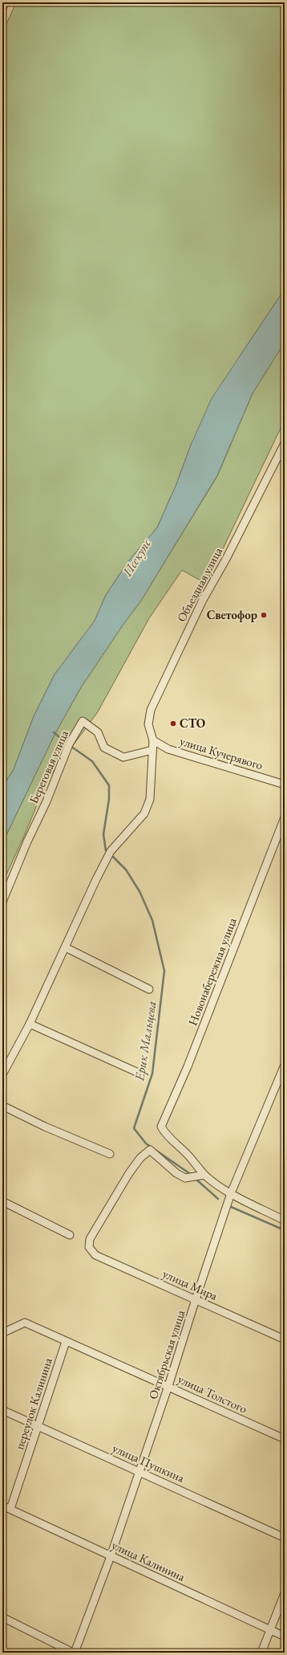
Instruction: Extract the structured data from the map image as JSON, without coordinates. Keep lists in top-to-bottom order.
{
  "streets": {
    "street": [
      "Объездная улица",
      "улица Кучерявого",
      "Береговая улица",
      "Новонабережная улица",
      "улица Мира",
      "Октябрьская улица",
      "улица Толстого",
      "переулок Калинина",
      "улица Пушкина",
      "улица Калинина"
    ]
  },
  "crossings": [
    ["Объездная улица", "улица Кучерявого"],
    ["Новонабережная улица", "улица Мира"],
    ["улица Мира", "Октябрьская улица"],
    ["Октябрьская улица", "улица Толстого"],
    ["Октябрьская улица", "улица Пушкина"],
    ["Октябрьская улица", "улица Калинина"],
    ["улица Толстого", "переулок Калинина"],
    ["переулок Калинина", "улица Пушкина"],
    ["переулок Калинина", "улица Калинина"]
  ],
  "water": ["Псекупс", "Ерик Мальцева"],
  "places": ["Светофор", "СТО"]
}
